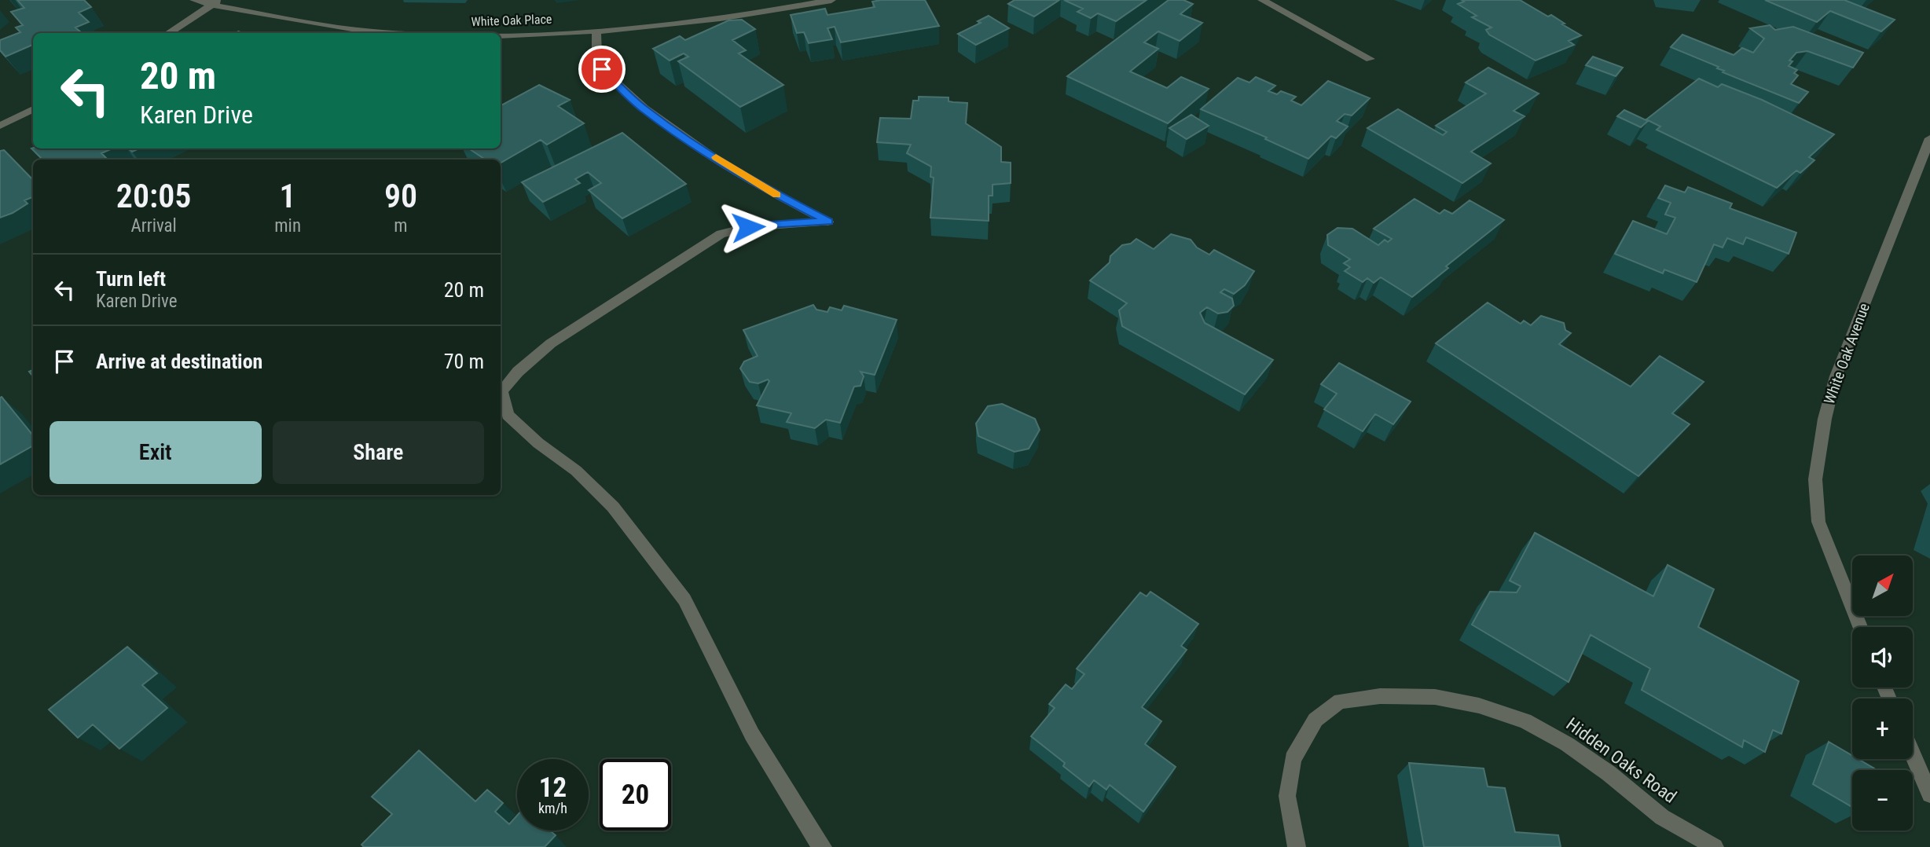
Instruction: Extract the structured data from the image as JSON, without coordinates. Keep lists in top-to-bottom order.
{
  "streets": {
    "street": ["White Oak Place", "White Oak Avenue", "Hidden Oaks Road"]
  },
  "north": "top right",
  "page": {
    "turn": ["20 m", "Karen Drive"],
    "eta": [
      "20:05",
      "Arrival",
      "1",
      "min",
      "90",
      "m"
    ],
    "list": [
      {
        "name": "Turn left",
        "note": "Karen Drive",
        "value": "20 m"
      },
      {
        "name": "Arrive at destination",
        "value": "70 m"
      }
    ],
    "buttons": ["Exit", "Share"],
    "map_buttons": ["+", "−"],
    "speed": "12 km/h",
    "limit": "20"
  }
}
